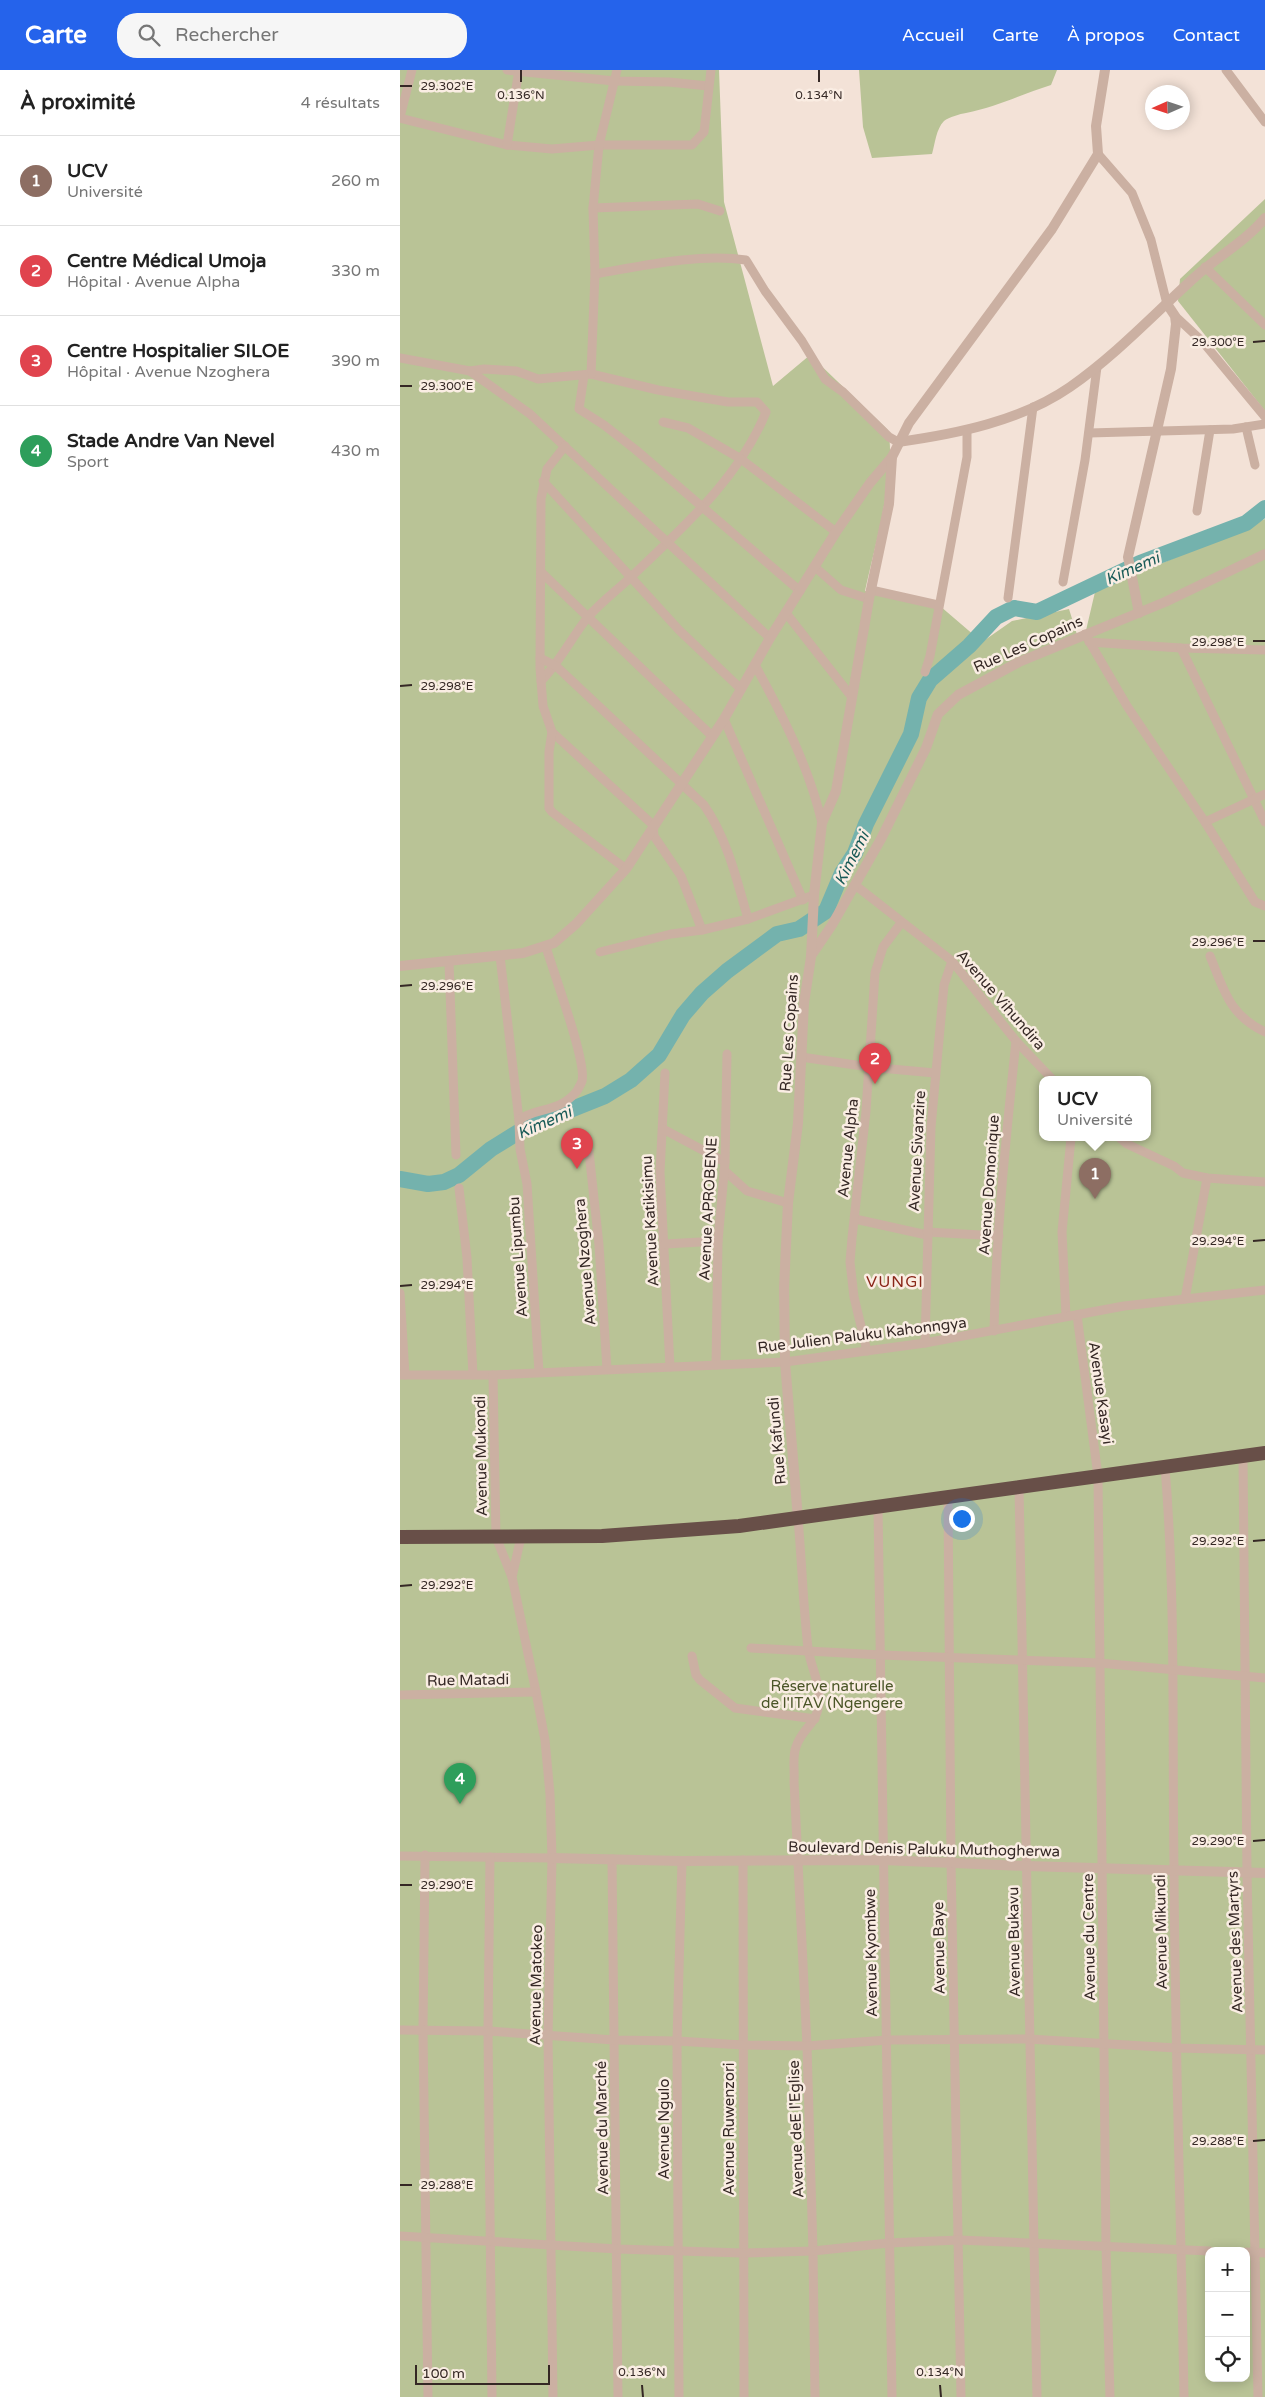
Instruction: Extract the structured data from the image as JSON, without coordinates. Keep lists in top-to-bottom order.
{
  "streets": {
    "street": [
      "Rue Les Copains",
      "Avenue Vihundira",
      "Avenue Alpha",
      "Avenue Sivanzire",
      "Avenue Domonique",
      "Avenue APROBENE",
      "Avenue Katikisimu",
      "Avenue Lipumbu",
      "Avenue Nzoghera",
      "Rue Julien Paluku Kahonngya",
      "Avenue Kasayi",
      "Rue Kafundi",
      "Avenue Mukondi",
      "Rue Matadi",
      "Boulevard Denis Paluku Muthogherwa",
      "Avenue Mikundi",
      "Avenue du Centre",
      "Avenue Bukavu",
      "Avenue des Martyrs",
      "Avenue Baye",
      "Avenue Kyombwe",
      "Avenue Matokeo",
      "Avenue du Marché",
      "Avenue Ngulo",
      "Avenue Ruwenzori",
      "Avenue deE l'Eglise"
    ]
  },
  "crossings": [
    ["Rue Les Copains", "Avenue Vihundira"],
    ["Rue Les Copains", "Rue Julien Paluku Kahonngya"],
    ["Rue Les Copains", "Rue Kafundi"],
    ["Avenue Vihundira", "Avenue Alpha"],
    ["Avenue Vihundira", "Avenue Sivanzire"],
    ["Avenue Vihundira", "Avenue Domonique"],
    ["Avenue Alpha", "Rue Julien Paluku Kahonngya"],
    ["Avenue Sivanzire", "Rue Julien Paluku Kahonngya"],
    ["Avenue Domonique", "Rue Julien Paluku Kahonngya"],
    ["Avenue APROBENE", "Rue Julien Paluku Kahonngya"],
    ["Avenue Katikisimu", "Rue Julien Paluku Kahonngya"],
    ["Avenue Lipumbu", "Rue Julien Paluku Kahonngya"],
    ["Avenue Nzoghera", "Rue Julien Paluku Kahonngya"],
    ["Rue Julien Paluku Kahonngya", "Avenue Kasayi"],
    ["Rue Julien Paluku Kahonngya", "Rue Kafundi"],
    ["Rue Julien Paluku Kahonngya", "Avenue Mukondi"],
    ["Avenue Kasayi", "Avenue du Centre"],
    ["Rue Matadi", "Avenue Matokeo"],
    ["Boulevard Denis Paluku Muthogherwa", "Avenue Mikundi"],
    ["Boulevard Denis Paluku Muthogherwa", "Avenue du Centre"],
    ["Boulevard Denis Paluku Muthogherwa", "Avenue Bukavu"],
    ["Boulevard Denis Paluku Muthogherwa", "Avenue des Martyrs"],
    ["Boulevard Denis Paluku Muthogherwa", "Avenue Baye"],
    ["Boulevard Denis Paluku Muthogherwa", "Avenue Kyombwe"],
    ["Boulevard Denis Paluku Muthogherwa", "Avenue Matokeo"],
    ["Boulevard Denis Paluku Muthogherwa", "Avenue du Marché"],
    ["Boulevard Denis Paluku Muthogherwa", "Avenue Ngulo"],
    ["Boulevard Denis Paluku Muthogherwa", "Avenue Ruwenzori"],
    ["Boulevard Denis Paluku Muthogherwa", "Avenue deE l'Eglise"]
  ],
  "districts": ["VUNGI"],
  "water": ["Kimemi"],
  "parks": ["Réserve naturelle de l'ITAV (Ngengere"],
  "scale_bar": "100 m",
  "north": "left",
  "page": {
    "header": "Carte",
    "search": "Rechercher",
    "nav": [
      "Accueil",
      "Carte",
      "À propos",
      "Contact"
    ],
    "heading": ["À proximité", "4 résultats"],
    "list": [
      {
        "mark": "1",
        "name": "UCV",
        "note": "Université",
        "value": "260 m"
      },
      {
        "mark": "2",
        "name": "Centre Médical Umoja",
        "note": "Hôpital · Avenue Alpha",
        "value": "330 m"
      },
      {
        "mark": "3",
        "name": "Centre Hospitalier SILOE",
        "note": "Hôpital · Avenue Nzoghera",
        "value": "390 m"
      },
      {
        "mark": "4",
        "name": "Stade Andre Van Nevel",
        "note": "Sport",
        "value": "430 m"
      }
    ],
    "pins": [
      "2",
      "3",
      "1",
      "4"
    ],
    "popup": ["UCV", "Université"],
    "map_buttons": ["+", "−"],
    "scale": "100 m"
  },
  "coordinates": [
    "29.302°E",
    "0.136°N",
    "0.134°N",
    "29.300°E",
    "29.298°E",
    "29.296°E",
    "29.294°E",
    "29.292°E",
    "29.290°E",
    "29.288°E"
  ]
}
